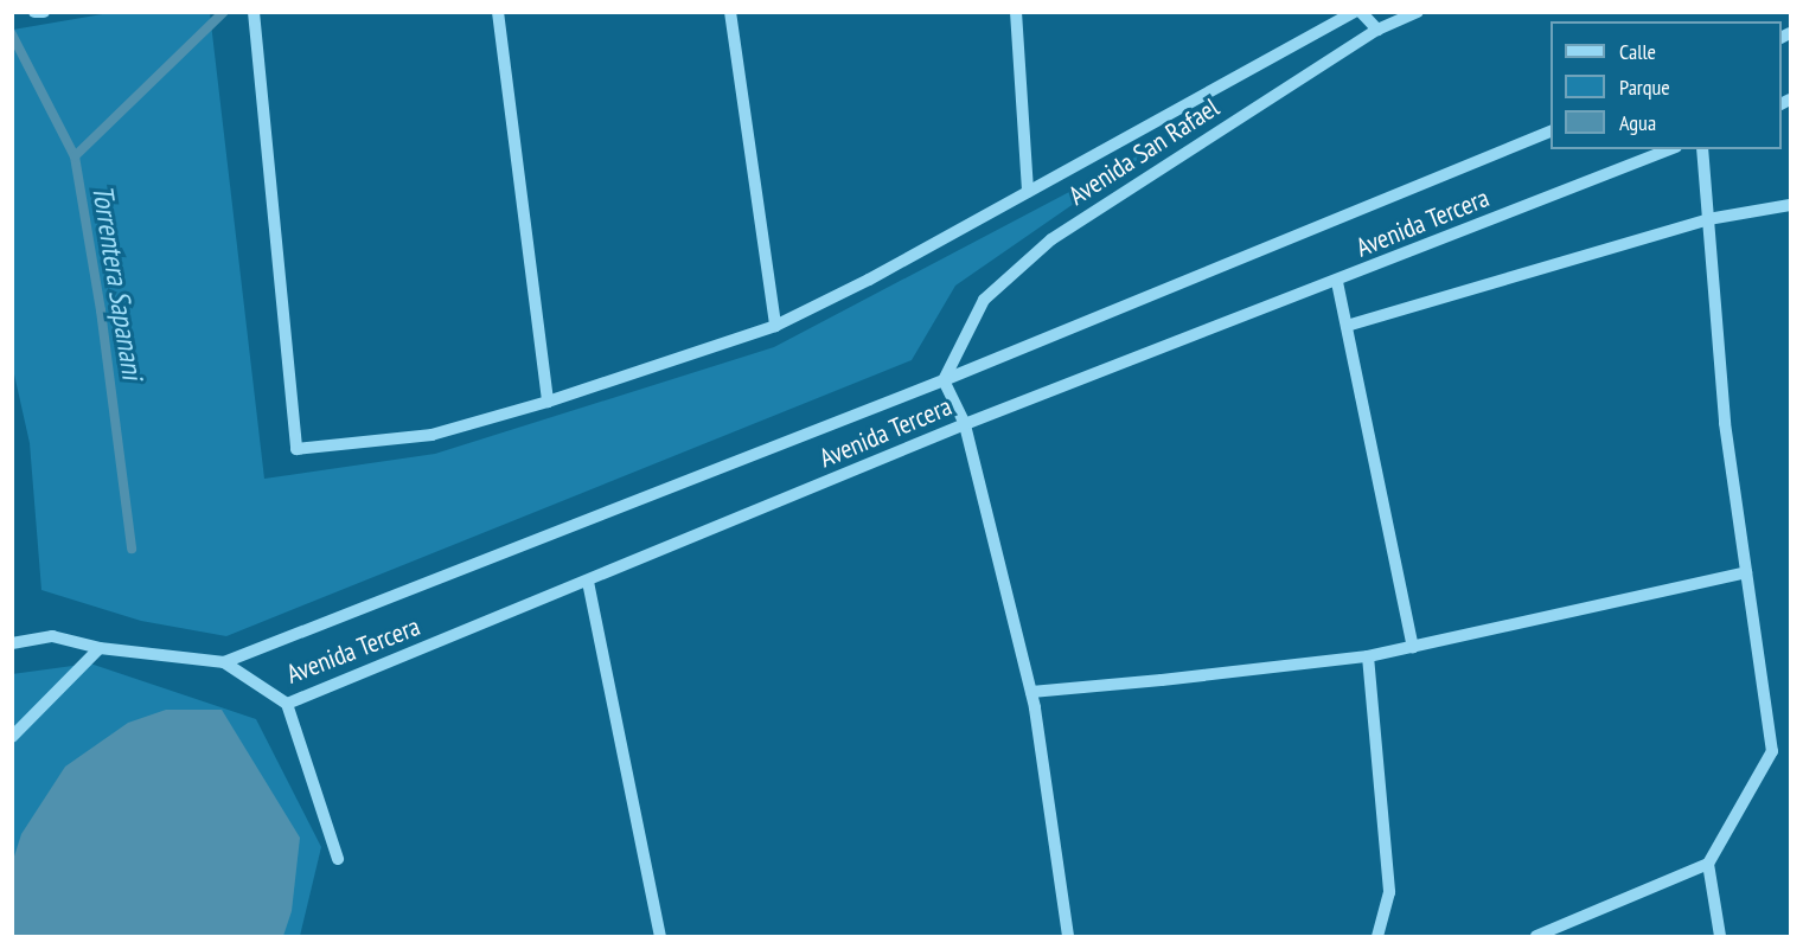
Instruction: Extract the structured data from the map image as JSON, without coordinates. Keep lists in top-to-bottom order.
{
  "streets": {
    "street": ["Avenida San Rafael", "Avenida Tercera"]
  },
  "crossings": [
    ["Avenida San Rafael", "Avenida Tercera"]
  ],
  "water": ["Torrentera Sapanani"],
  "legend": ["Calle", "Parque", "Agua"]
}
